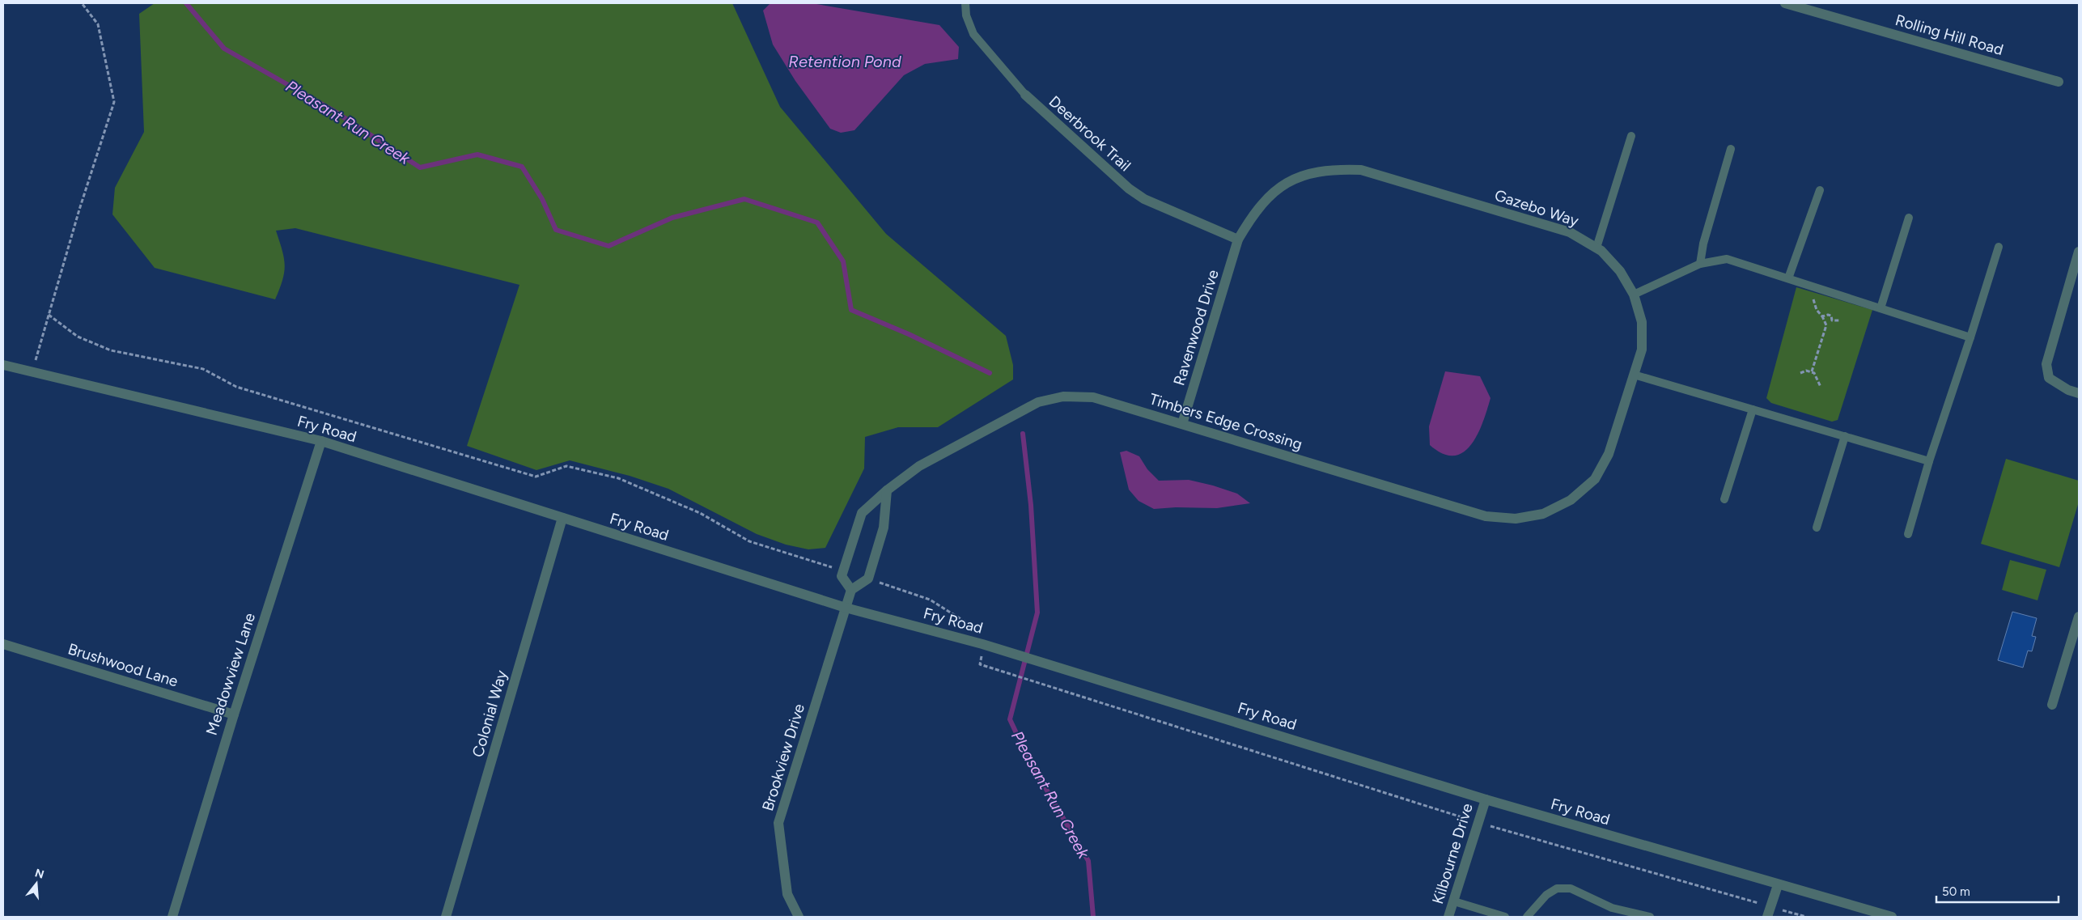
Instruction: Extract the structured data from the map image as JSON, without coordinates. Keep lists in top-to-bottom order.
{
  "streets": {
    "street": [
      "Rolling Hill Road",
      "Deerbrook Trail",
      "Gazebo Way",
      "Ravenwood Drive",
      "Timbers Edge Crossing",
      "Fry Road",
      "Brushwood Lane",
      "Meadowview Lane",
      "Colonial Way",
      "Brookview Drive",
      "Kilbourne Drive"
    ]
  },
  "crossings": [
    ["Deerbrook Trail", "Gazebo Way"],
    ["Deerbrook Trail", "Ravenwood Drive"],
    ["Gazebo Way", "Ravenwood Drive"],
    ["Gazebo Way", "Timbers Edge Crossing"],
    ["Ravenwood Drive", "Timbers Edge Crossing"],
    ["Fry Road", "Meadowview Lane"],
    ["Fry Road", "Colonial Way"],
    ["Fry Road", "Brookview Drive"],
    ["Fry Road", "Kilbourne Drive"],
    ["Brushwood Lane", "Meadowview Lane"]
  ],
  "water": ["Retention Pond", "Pleasant Run Creek"],
  "scale_bar": "50 m",
  "north": "top"
}
